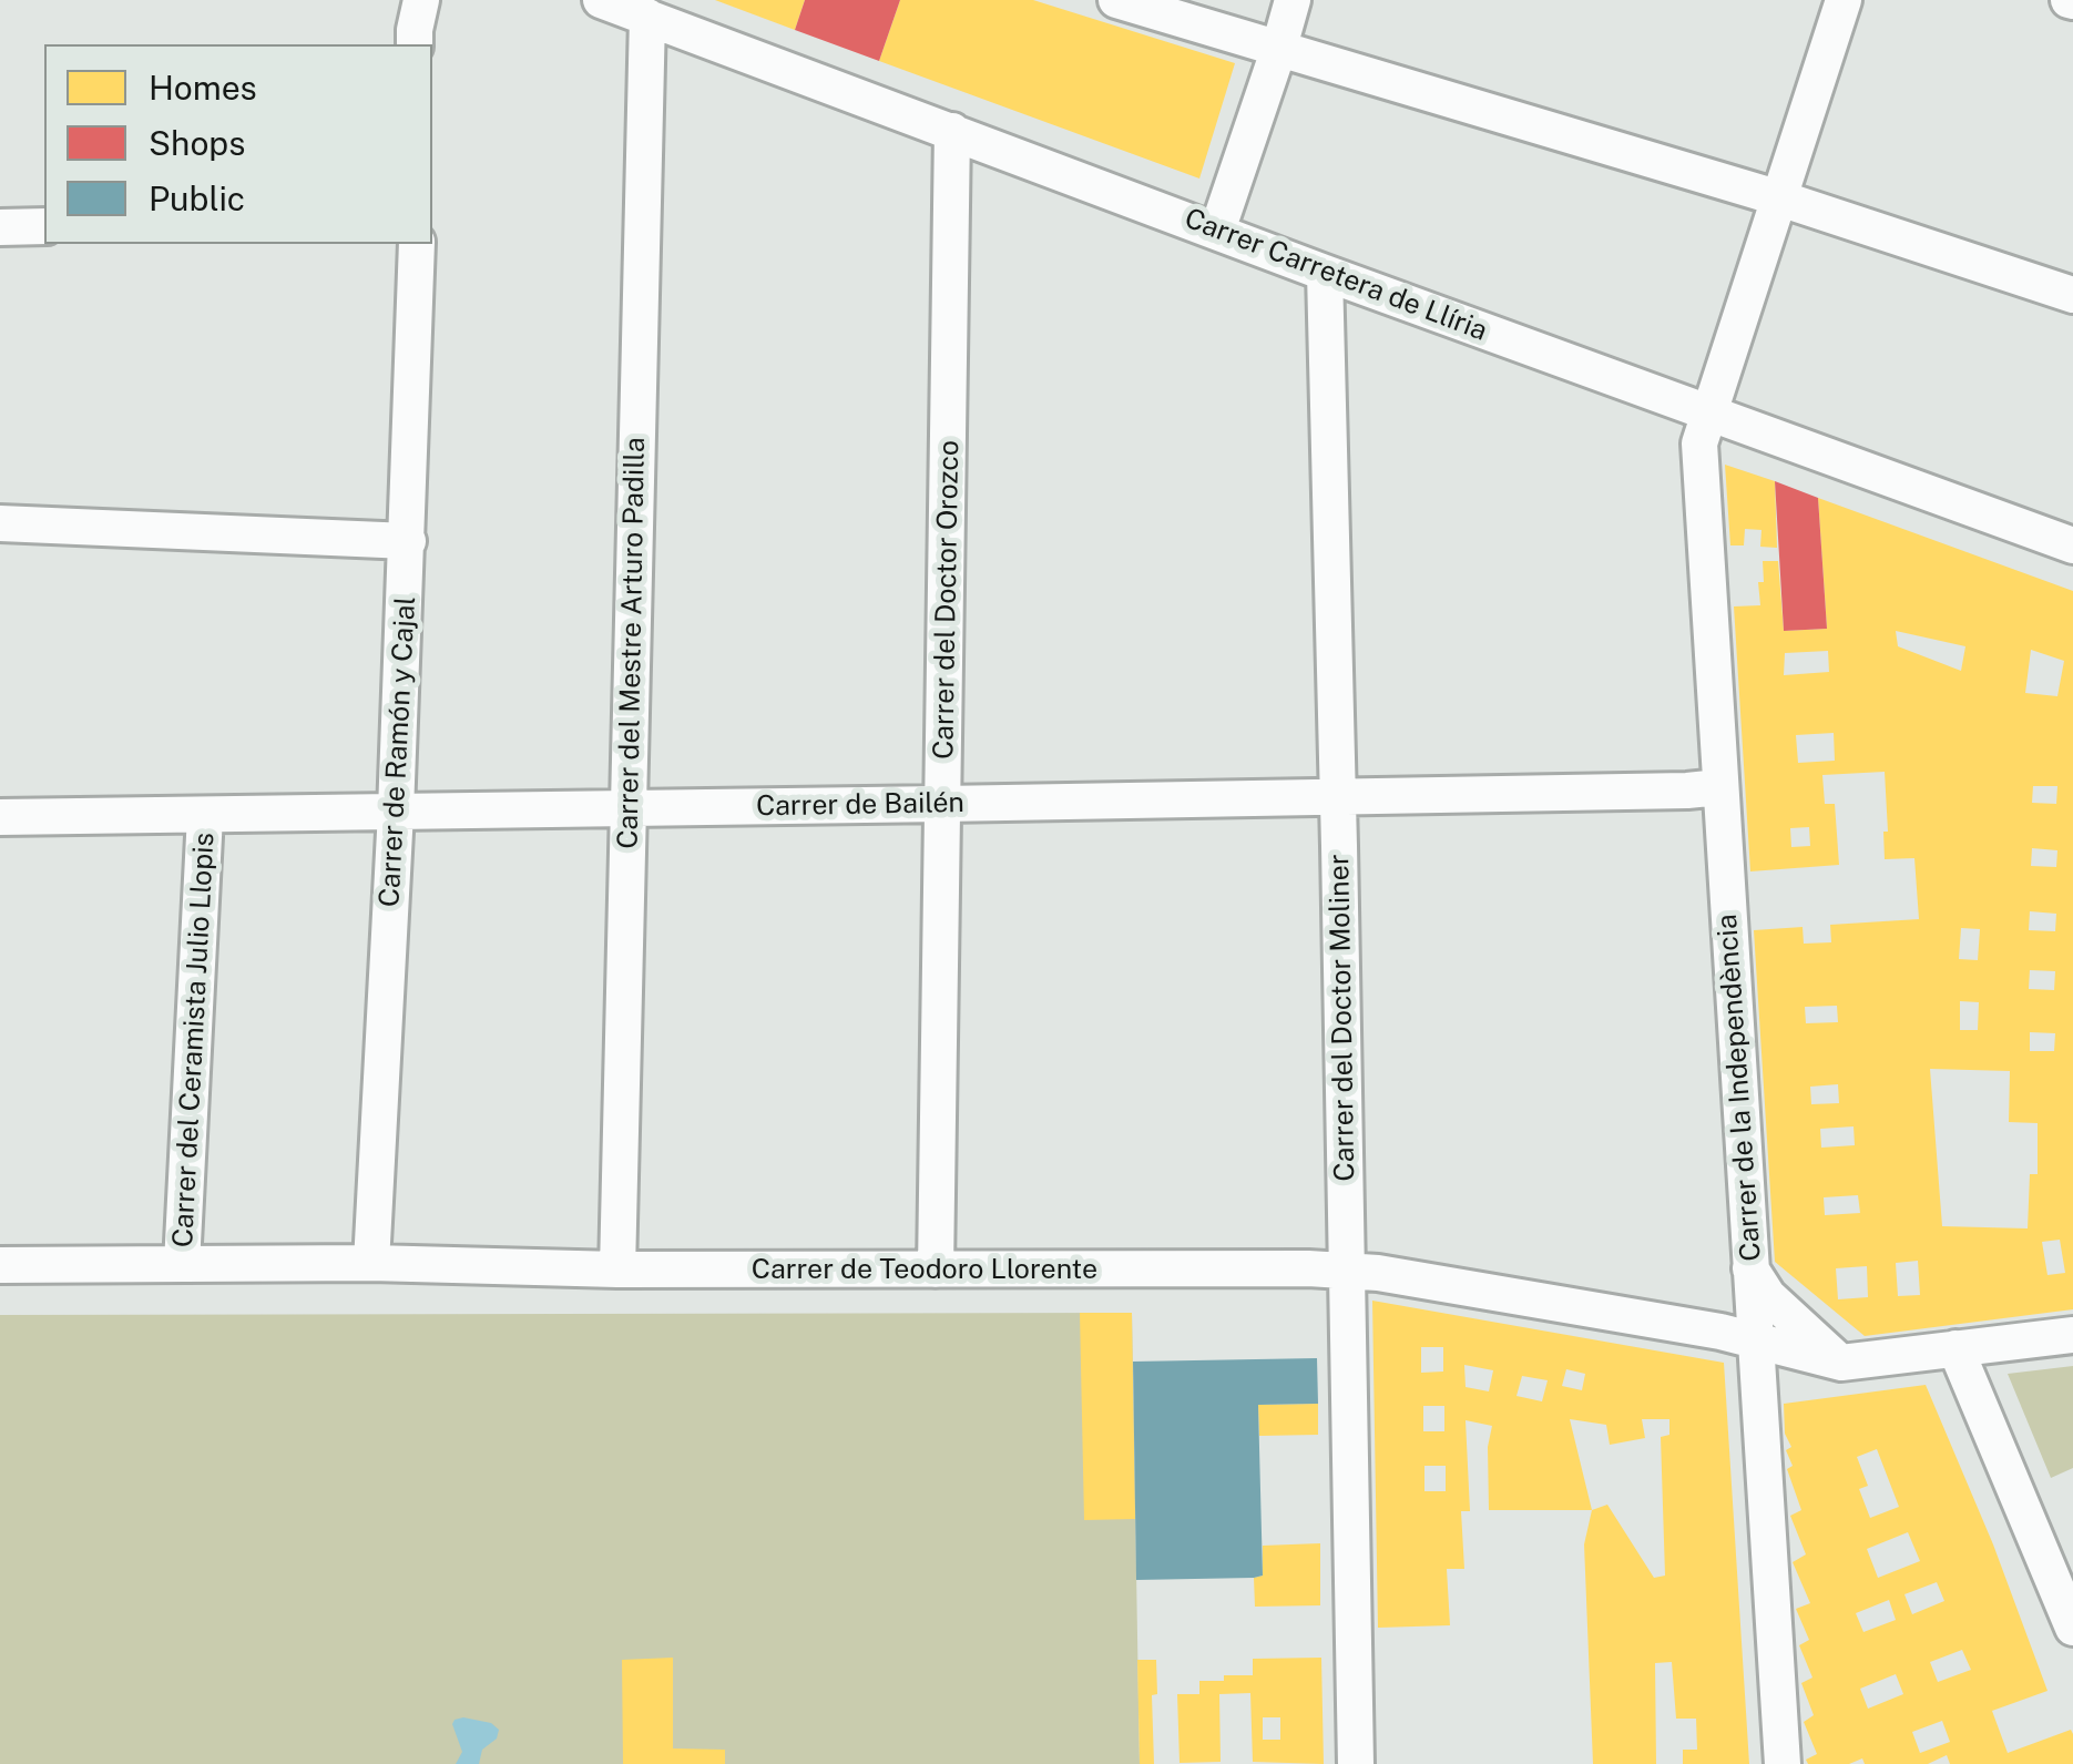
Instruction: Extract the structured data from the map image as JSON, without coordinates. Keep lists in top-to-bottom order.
{
  "streets": {
    "street": [
      "Carrer Carretera de Llíria",
      "Carrer del Doctor Orozco",
      "Carrer del Mestre Arturo Padilla",
      "Carrer de Ramón y Cajal",
      "Carrer de Bailén",
      "Carrer del Doctor Moliner",
      "Carrer del Ceramista Julio Llopis",
      "Carrer de la Independència",
      "Carrer de Teodoro Llorente"
    ]
  },
  "crossings": [
    ["Carrer Carretera de Llíria", "Carrer del Doctor Orozco"],
    ["Carrer Carretera de Llíria", "Carrer del Mestre Arturo Padilla"],
    ["Carrer Carretera de Llíria", "Carrer del Doctor Moliner"],
    ["Carrer Carretera de Llíria", "Carrer de la Independència"],
    ["Carrer del Doctor Orozco", "Carrer de Bailén"],
    ["Carrer del Doctor Orozco", "Carrer de Teodoro Llorente"],
    ["Carrer del Mestre Arturo Padilla", "Carrer de Bailén"],
    ["Carrer del Mestre Arturo Padilla", "Carrer de Teodoro Llorente"],
    ["Carrer de Ramón y Cajal", "Carrer de Bailén"],
    ["Carrer de Ramón y Cajal", "Carrer de Teodoro Llorente"],
    ["Carrer de Bailén", "Carrer del Doctor Moliner"],
    ["Carrer de Bailén", "Carrer del Ceramista Julio Llopis"],
    ["Carrer de Bailén", "Carrer de la Independència"],
    ["Carrer del Doctor Moliner", "Carrer de Teodoro Llorente"],
    ["Carrer del Ceramista Julio Llopis", "Carrer de Teodoro Llorente"],
    ["Carrer de la Independència", "Carrer de Teodoro Llorente"]
  ],
  "legend": ["Homes", "Shops", "Public"]
}
